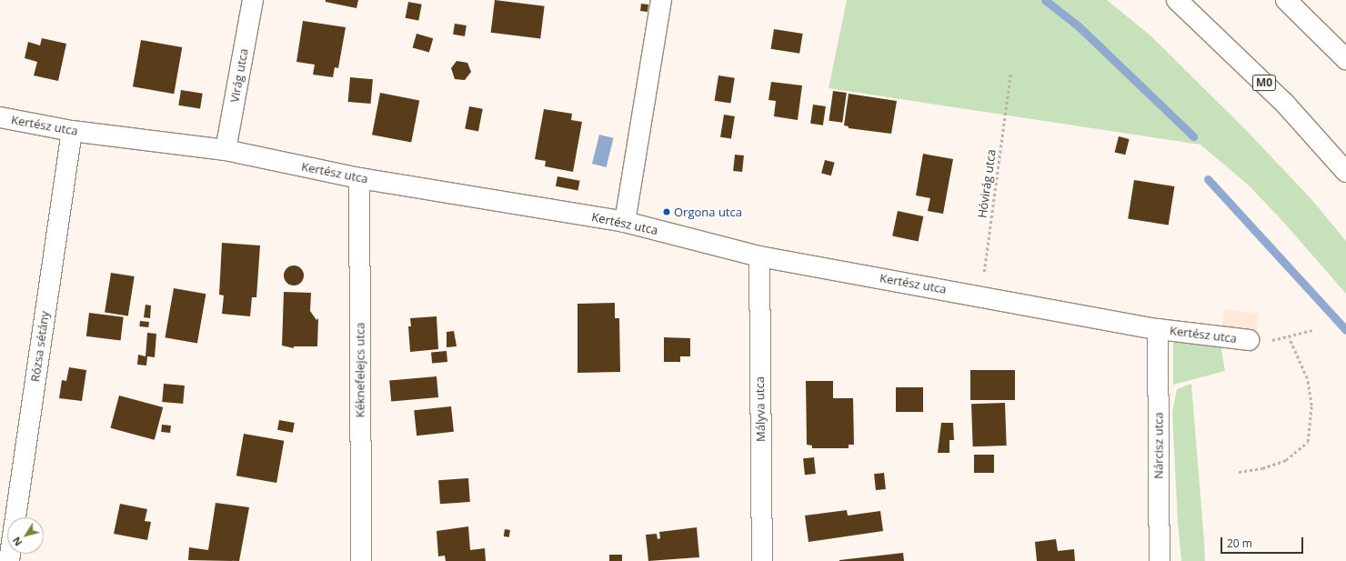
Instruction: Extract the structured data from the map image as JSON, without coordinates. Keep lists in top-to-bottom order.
{
  "streets": {
    "main road": [
      "Virág utca",
      "M0",
      "Kertész utca",
      "Rózsa sétány",
      "Kéknefelejcs utca",
      "Mályva utca",
      "Nárcisz utca"
    ],
    "path": ["Hóvirág utca"]
  },
  "crossings": [
    ["Virág utca", "Kertész utca"],
    ["Kertész utca", "Hóvirág utca"],
    ["Kertész utca", "Rózsa sétány"],
    ["Kertész utca", "Kéknefelejcs utca"],
    ["Kertész utca", "Mályva utca"],
    ["Kertész utca", "Nárcisz utca"]
  ],
  "places": ["Orgona utca"],
  "scale_bar": "20 m",
  "north": "bottom left"
}
